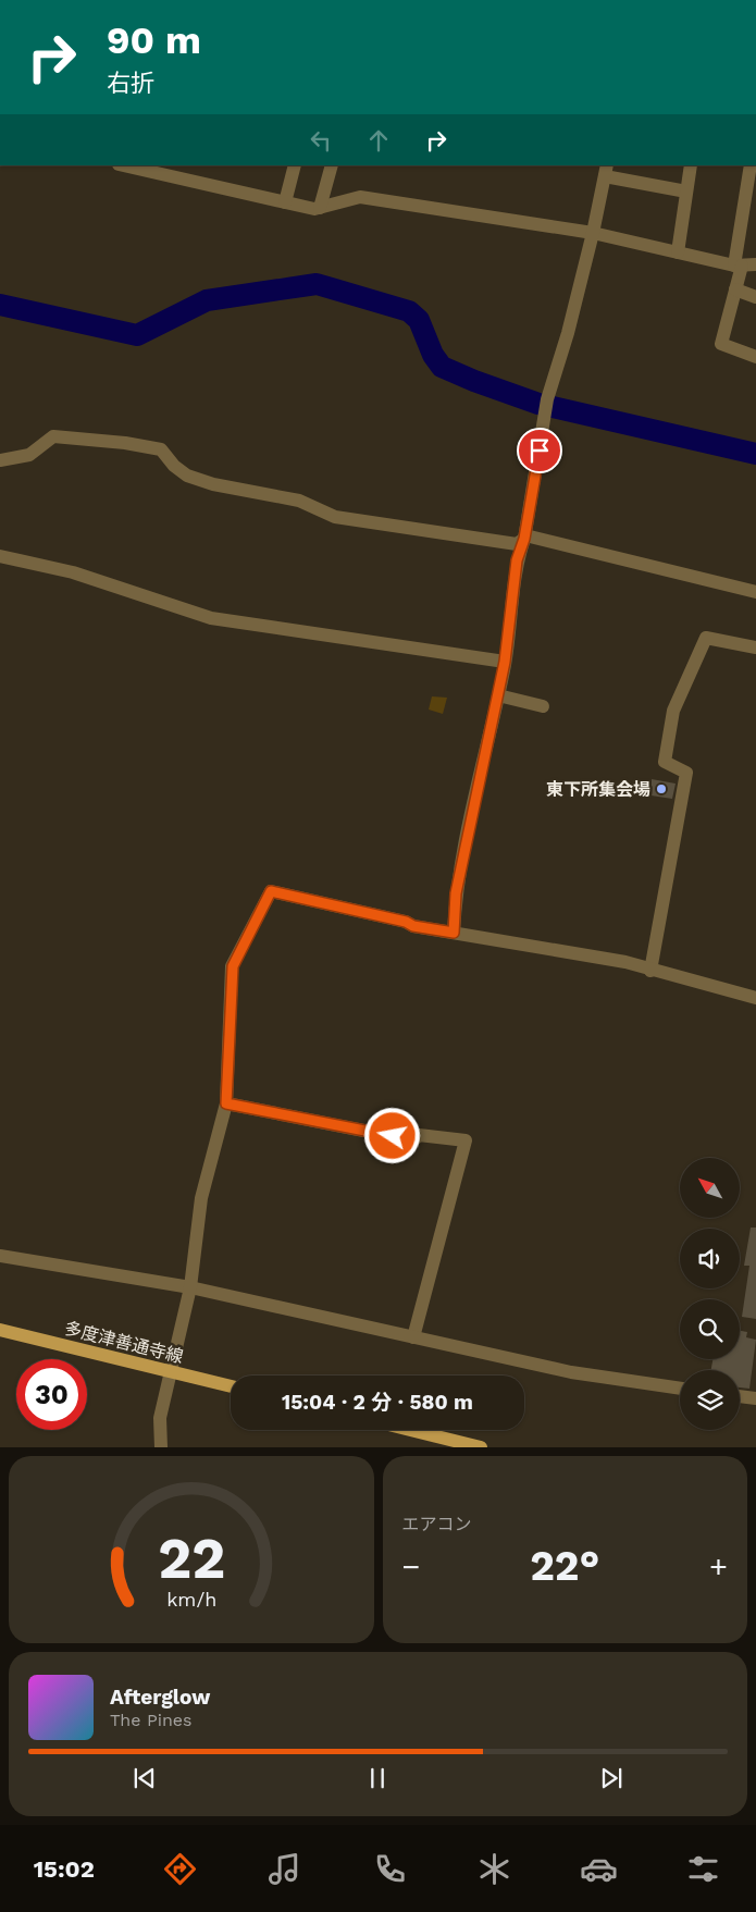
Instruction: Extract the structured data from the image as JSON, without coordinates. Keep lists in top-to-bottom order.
{
  "streets": {
    "main road": ["多度津善通寺線"]
  },
  "places": ["東下所集会場"],
  "north": "top left",
  "page": {
    "turn": ["90 m", "右折"],
    "limit": "30",
    "trip": "15:04 · 2 分 · 580 m",
    "tile": "エアコン",
    "heat": ["−", "22°", "+"],
    "song": ["Afterglow", "The Pines"],
    "tabs": "15:02",
    "gauge": ["22", "km/h"]
  }
}
